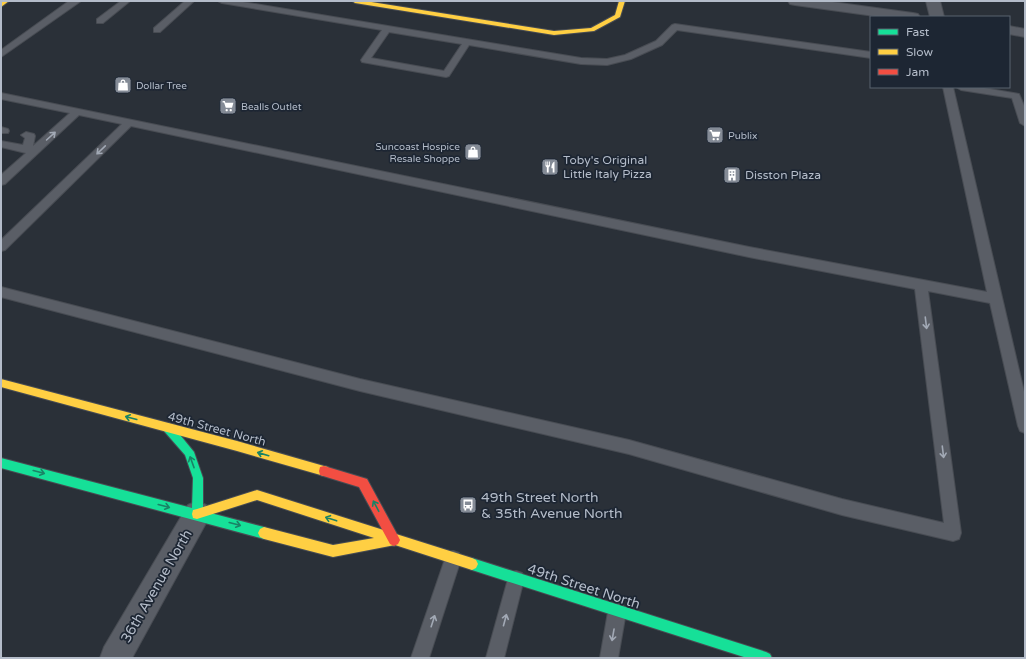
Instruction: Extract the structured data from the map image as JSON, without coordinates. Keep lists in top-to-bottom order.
{
  "streets": {
    "main road": ["49th Street North"],
    "street": ["36th Avenue North"]
  },
  "crossings": [
    ["49th Street North", "36th Avenue North"]
  ],
  "places": {
    "shop": ["Dollar Tree", "Suncoast Hospice Resale Shoppe"],
    "supermarket": ["Bealls Outlet", "Publix"],
    "restaurant": ["Toby's Original Little Italy Pizza"],
    "building": ["Disston Plaza"],
    "bus stop": ["49th Street North & 35th Avenue North"]
  },
  "legend": ["Fast", "Slow", "Jam"]
}
